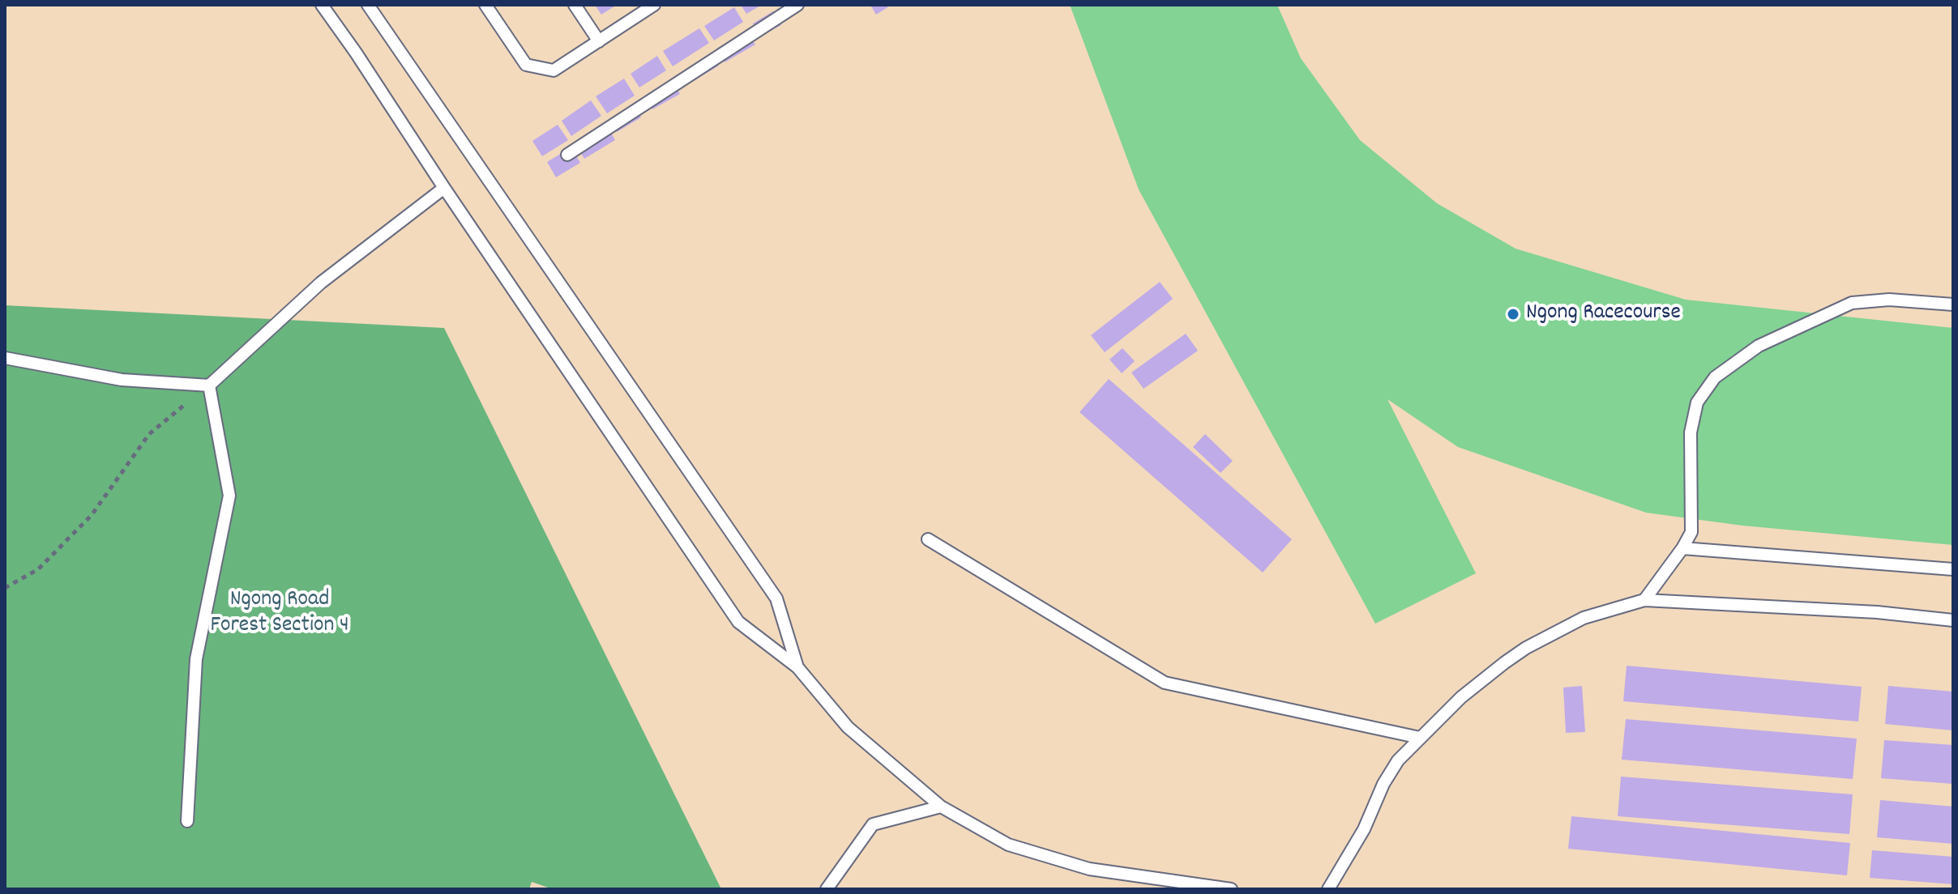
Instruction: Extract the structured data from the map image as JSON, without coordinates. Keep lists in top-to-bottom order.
{
  "parks": ["Ngong Road Forest Section 4"],
  "places": ["Ngong Racecourse"]
}
